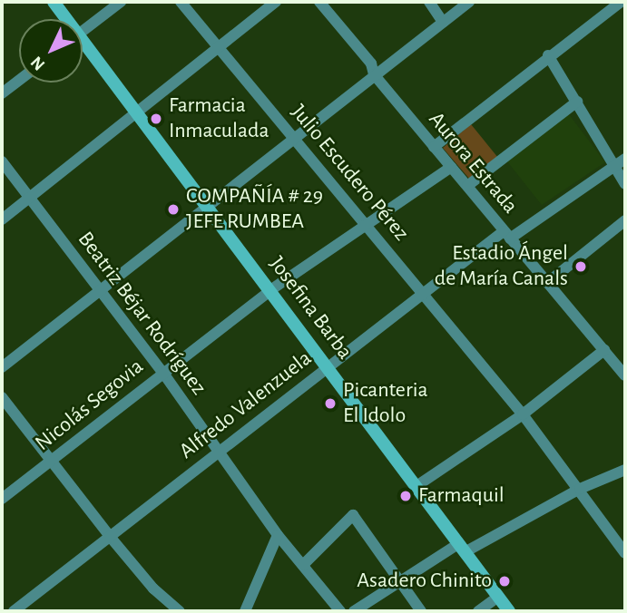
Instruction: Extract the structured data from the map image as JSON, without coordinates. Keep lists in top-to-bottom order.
{
  "streets": {
    "street": [
      "Aurora Estrada",
      "Julio Escudero Pérez",
      "Josefina Barba",
      "Beatriz Béjar Rodríguez",
      "Nicolás Segovia",
      "Alfredo Valenzuela"
    ]
  },
  "crossings": [
    ["Aurora Estrada", "Nicolás Segovia"],
    ["Aurora Estrada", "Alfredo Valenzuela"],
    ["Julio Escudero Pérez", "Nicolás Segovia"],
    ["Julio Escudero Pérez", "Alfredo Valenzuela"],
    ["Josefina Barba", "Nicolás Segovia"],
    ["Josefina Barba", "Alfredo Valenzuela"],
    ["Beatriz Béjar Rodríguez", "Nicolás Segovia"],
    ["Beatriz Béjar Rodríguez", "Alfredo Valenzuela"]
  ],
  "places": [
    "Farmacia Inmaculada",
    "COMPAÑÍA # 29 JEFE RUMBEA",
    "Estadio Ángel de María Canals",
    "Picanteria El Idolo",
    "Farmaquil",
    "Asadero Chinito"
  ],
  "north": "bottom left"
}
